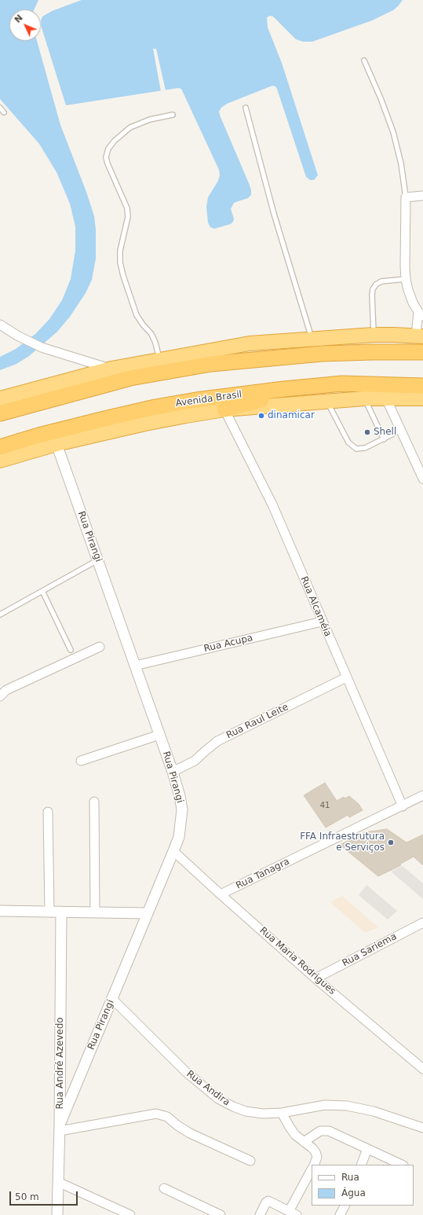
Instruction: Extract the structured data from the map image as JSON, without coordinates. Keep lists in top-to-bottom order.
{
  "streets": {
    "highway": ["Avenida Brasil"],
    "street": [
      "Rua Pirangi",
      "Rua Alcaméia",
      "Rua Acupa",
      "Rua Raul Leite",
      "Rua Tanagra",
      "Rua Sariema",
      "Rua Maria Rodrigues",
      "Rua André Azevedo",
      "Rua Andira"
    ]
  },
  "crossings": [
    ["Avenida Brasil", "Rua Pirangi"],
    ["Avenida Brasil", "Rua Alcaméia"],
    ["Rua Pirangi", "Rua Acupa"],
    ["Rua Pirangi", "Rua Raul Leite"],
    ["Rua Pirangi", "Rua Maria Rodrigues"],
    ["Rua Pirangi", "Rua André Azevedo"],
    ["Rua Pirangi", "Rua Andira"],
    ["Rua Alcaméia", "Rua Acupa"],
    ["Rua Alcaméia", "Rua Raul Leite"],
    ["Rua Alcaméia", "Rua Tanagra"],
    ["Rua Tanagra", "Rua Maria Rodrigues"],
    ["Rua Sariema", "Rua Maria Rodrigues"]
  ],
  "places": ["dinamicar", "Shell", "FFA Infraestrutura e Serviços"],
  "house_numbers": ["41"],
  "legend": ["Rua", "Água"],
  "scale_bar": "50 m",
  "north": "top left"
}
